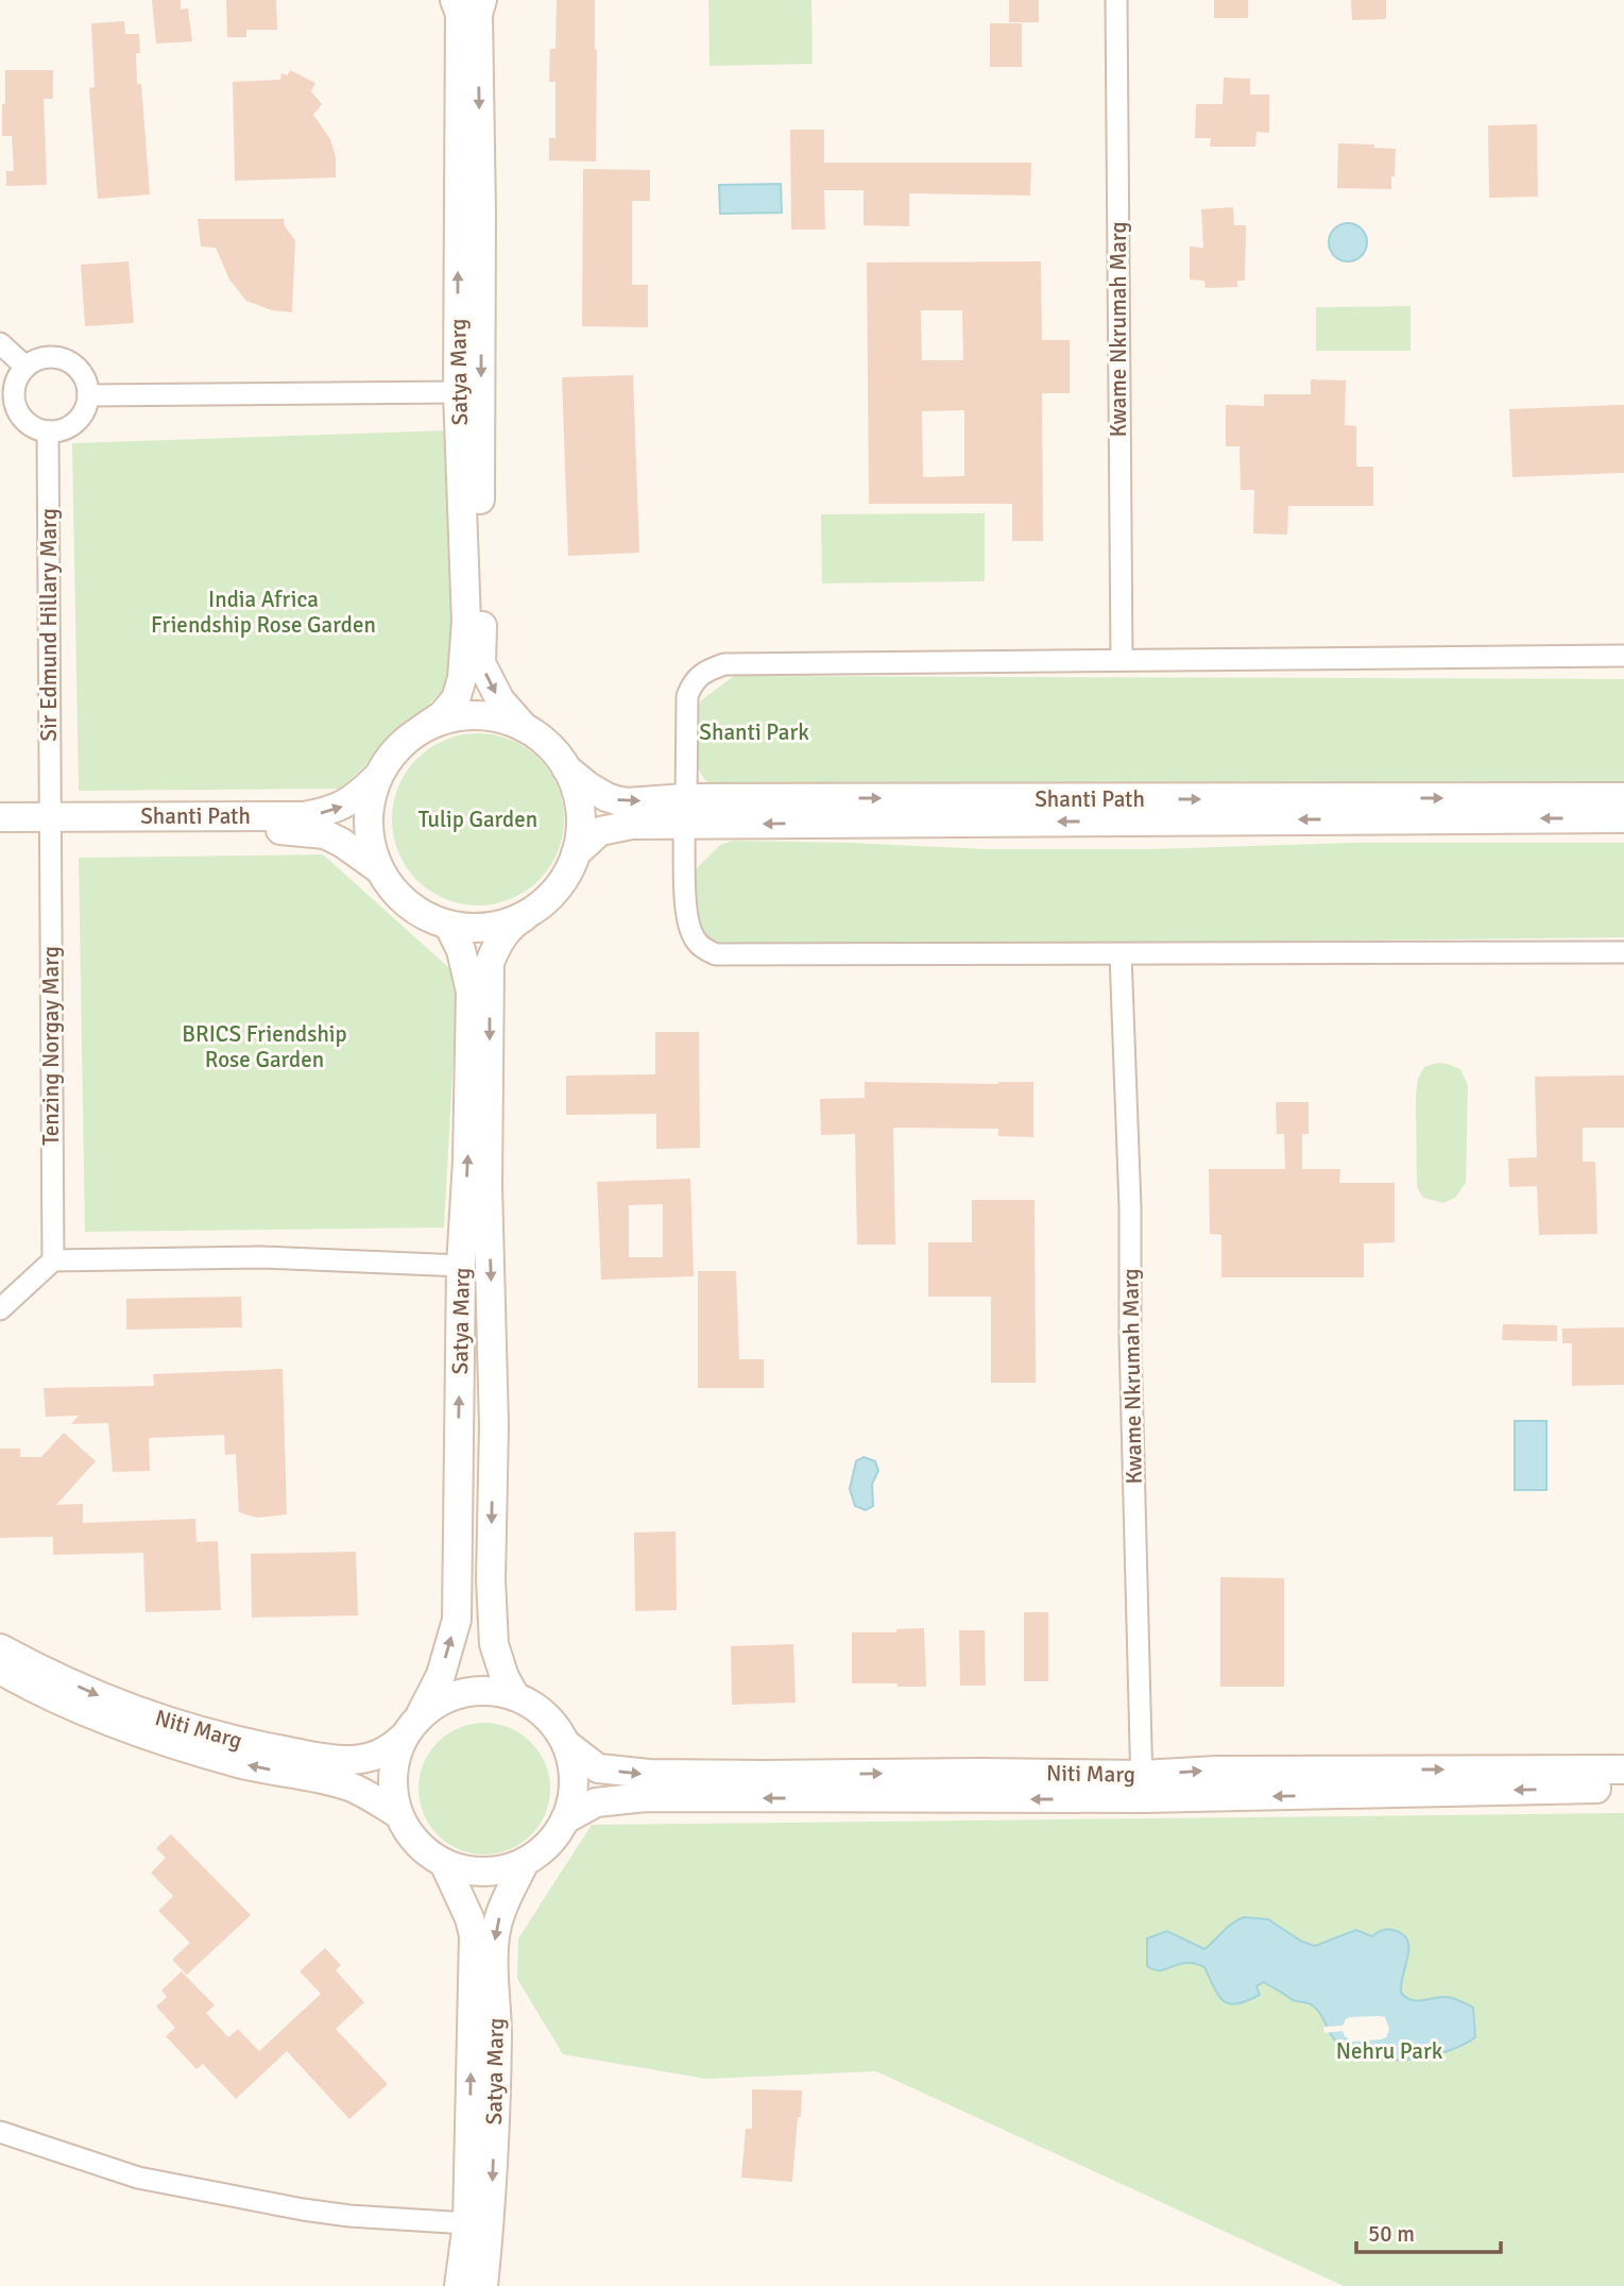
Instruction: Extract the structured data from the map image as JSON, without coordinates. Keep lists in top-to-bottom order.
{
  "streets": {
    "main road": ["Satya Marg", "Shanti Path", "Niti Marg"],
    "street": ["Kwame Nkrumah Marg", "Sir Edmund Hillary Marg", "Tenzing Norgay Marg"]
  },
  "crossings": [
    ["Kwame Nkrumah Marg", "Niti Marg"],
    ["Satya Marg", "Shanti Path"],
    ["Satya Marg", "Niti Marg"],
    ["Sir Edmund Hillary Marg", "Shanti Path"],
    ["Sir Edmund Hillary Marg", "Tenzing Norgay Marg"],
    ["Shanti Path", "Tenzing Norgay Marg"]
  ],
  "parks": [
    "India Africa Friendship Rose Garden",
    "Shanti Park",
    "Tulip Garden",
    "BRICS Friendship Rose Garden",
    "Nehru Park"
  ],
  "scale_bar": "50 m"
}
